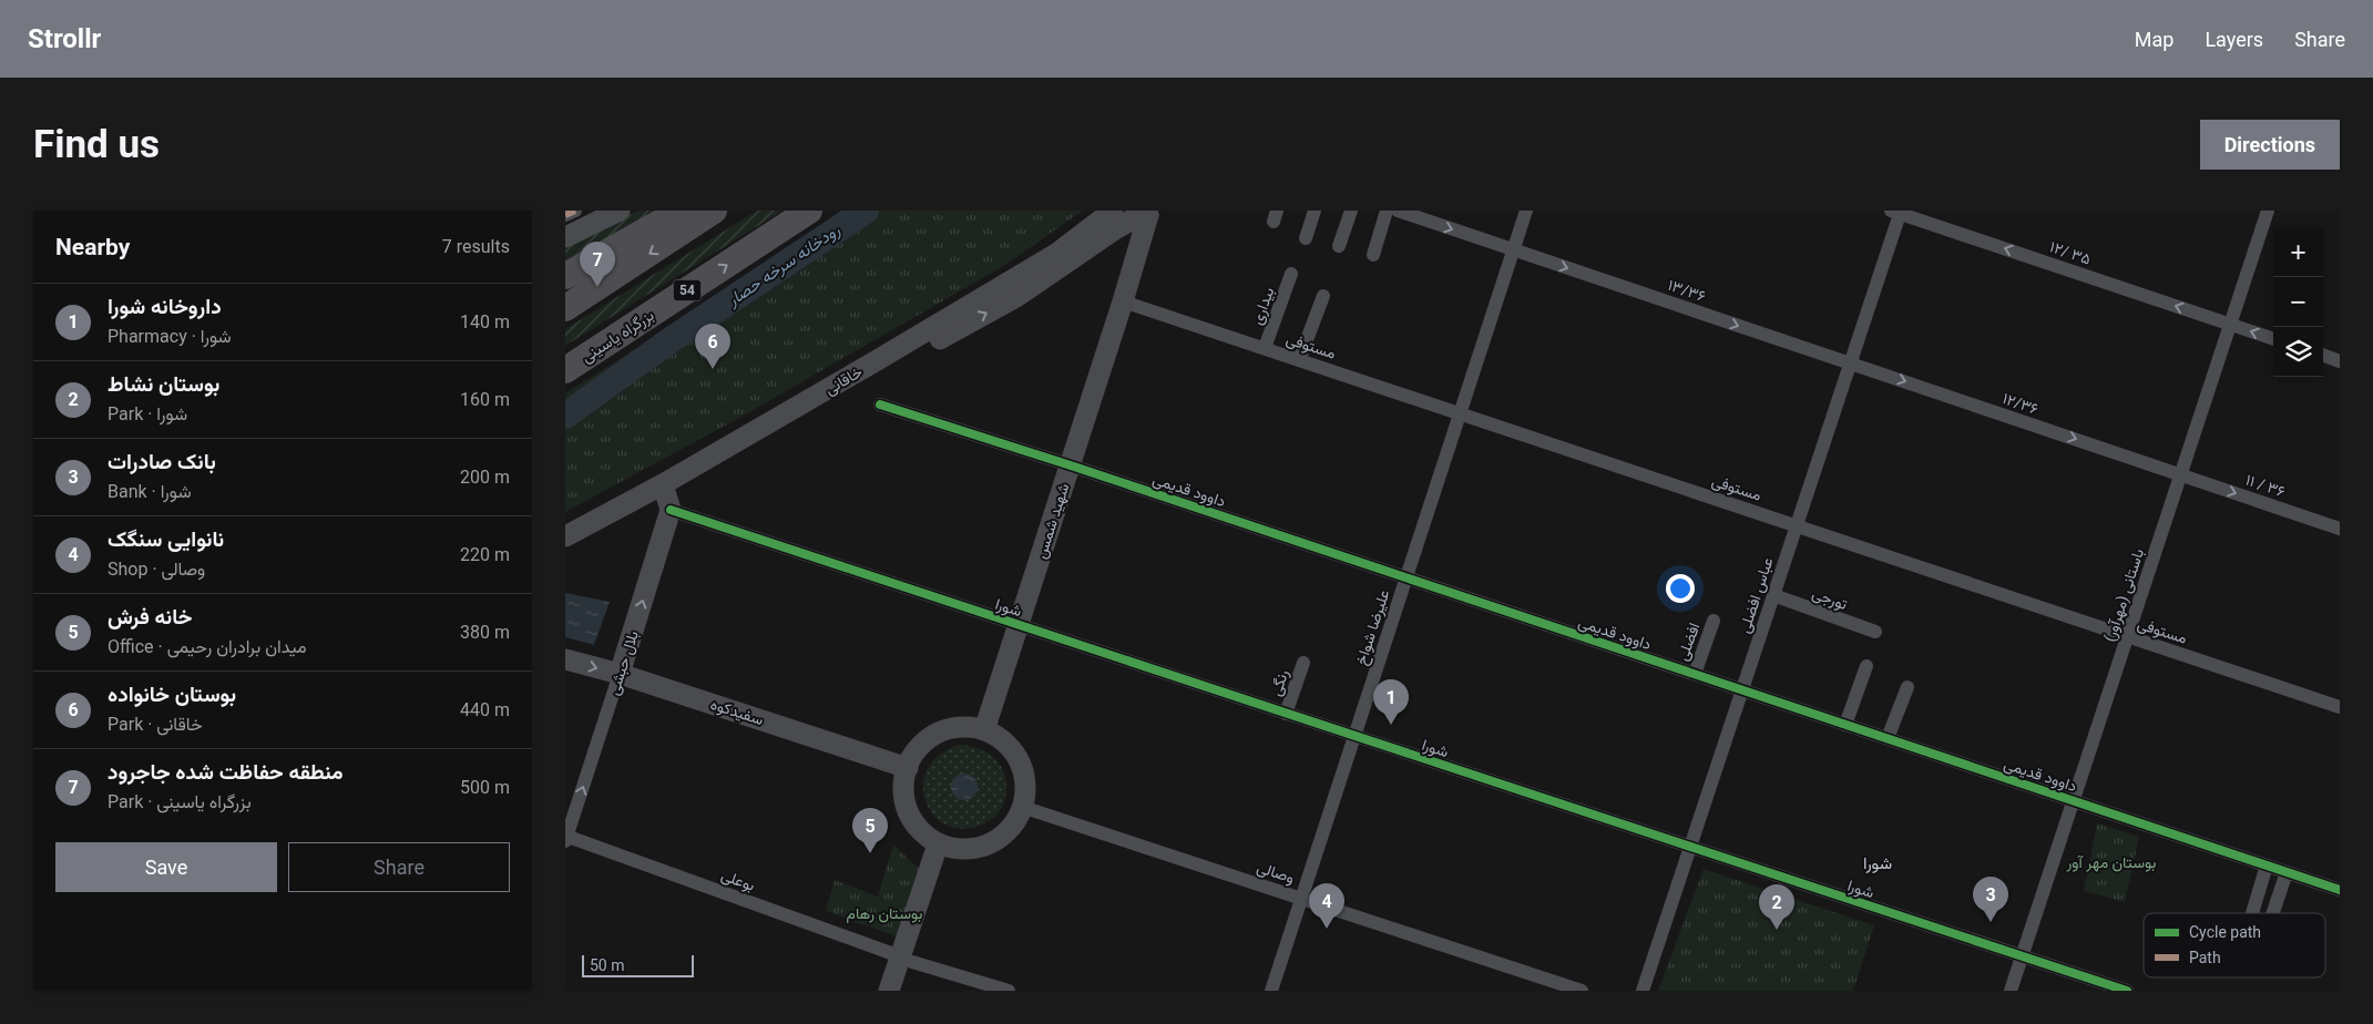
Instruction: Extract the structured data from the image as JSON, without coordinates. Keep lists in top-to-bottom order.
{
  "streets": {
    "highway": ["54", "بزرگراه یاسینی"],
    "main road": [
      "خاقانی",
      "شهید شمس",
      "بلال حبشی",
      "سفیدکوه"
    ],
    "street": [
      "۱۲/ ۳۵",
      "۱۳/۳۶",
      "بیداری",
      "مستوفی",
      "۱۲/۳۶",
      "۱۱ / ۳۶",
      "داوود قدیمی",
      "عباس افضلی",
      "باستانی (مهرآور)",
      "تورجی",
      "شورا",
      "علیرضا شواخ",
      "افضلی",
      "رنگی",
      "وصالی",
      "بوعلی"
    ]
  },
  "crossings": [
    ["۱۲/ ۳۵", "عباس افضلی"],
    ["۱۲/ ۳۵", "باستانی (مهرآور)"],
    ["۱۳/۳۶", "۱۲/۳۶"],
    ["۱۳/۳۶", "عباس افضلی"],
    ["۱۳/۳۶", "علیرضا شواخ"],
    ["بیداری", "مستوفی"],
    ["مستوفی", "شهید شمس"],
    ["مستوفی", "عباس افضلی"],
    ["مستوفی", "باستانی (مهرآور)"],
    ["مستوفی", "علیرضا شواخ"],
    ["۱۲/۳۶", "۱۱ / ۳۶"],
    ["۱۲/۳۶", "عباس افضلی"],
    ["۱۲/۳۶", "باستانی (مهرآور)"],
    ["۱۱ / ۳۶", "باستانی (مهرآور)"],
    ["داوود قدیمی", "شهید شمس"],
    ["داوود قدیمی", "عباس افضلی"],
    ["داوود قدیمی", "باستانی (مهرآور)"],
    ["داوود قدیمی", "علیرضا شواخ"],
    ["داوود قدیمی", "افضلی"],
    ["شهید شمس", "شورا"],
    ["شهید شمس", "سفیدکوه"],
    ["شهید شمس", "وصالی"],
    ["عباس افضلی", "تورجی"],
    ["عباس افضلی", "شورا"],
    ["باستانی (مهرآور)", "شورا"],
    ["شورا", "علیرضا شواخ"],
    ["شورا", "بلال حبشی"],
    ["شورا", "رنگی"],
    ["علیرضا شواخ", "وصالی"],
    ["بلال حبشی", "سفیدکوه"],
    ["بلال حبشی", "بوعلی"],
    ["سفیدکوه", "وصالی"]
  ],
  "one_way": [
    "۱۲/ ۳۵",
    "۱۳/۳۶",
    "۱۲/۳۶",
    "۱۱ / ۳۶",
    "بلال حبشی"
  ],
  "districts": ["شورا"],
  "water": ["رودخانه سرخه حصار"],
  "parks": ["بوستان مهر آور", "بوستان رهام"],
  "legend": ["Cycle path", "Path"],
  "scale_bar": "50 m",
  "page": {
    "header": "Strollr",
    "nav": ["Map", "Layers", "Share"],
    "buttons": [
      "Directions",
      ["Save", "Share"]
    ],
    "title": "Find us",
    "heading": ["Nearby", "7 results"],
    "map_buttons": ["+", "−"],
    "pins": [
      "7",
      "6",
      "1",
      "5",
      "3",
      "4",
      "2"
    ],
    "list": [
      {
        "mark": "1",
        "name": "داروخانه شورا",
        "note": "Pharmacy · شورا",
        "value": "140 m"
      },
      {
        "mark": "2",
        "name": "بوستان نشاط",
        "note": "Park · شورا",
        "value": "160 m"
      },
      {
        "mark": "3",
        "name": "بانک صادرات",
        "note": "Bank · شورا",
        "value": "200 m"
      },
      {
        "mark": "4",
        "name": "نانوایی سنگک",
        "note": "Shop · وصالی",
        "value": "220 m"
      },
      {
        "mark": "5",
        "name": "خانه فرش",
        "note": "Office · میدان برادران رحیمی",
        "value": "380 m"
      },
      {
        "mark": "6",
        "name": "بوستان خانواده",
        "note": "Park · خاقانی",
        "value": "440 m"
      },
      {
        "mark": "7",
        "name": "منطقه حفاظت شده جاجرود",
        "note": "Park · بزرگراه یاسینی",
        "value": "500 m"
      }
    ],
    "scale": "50 m"
  }
}
